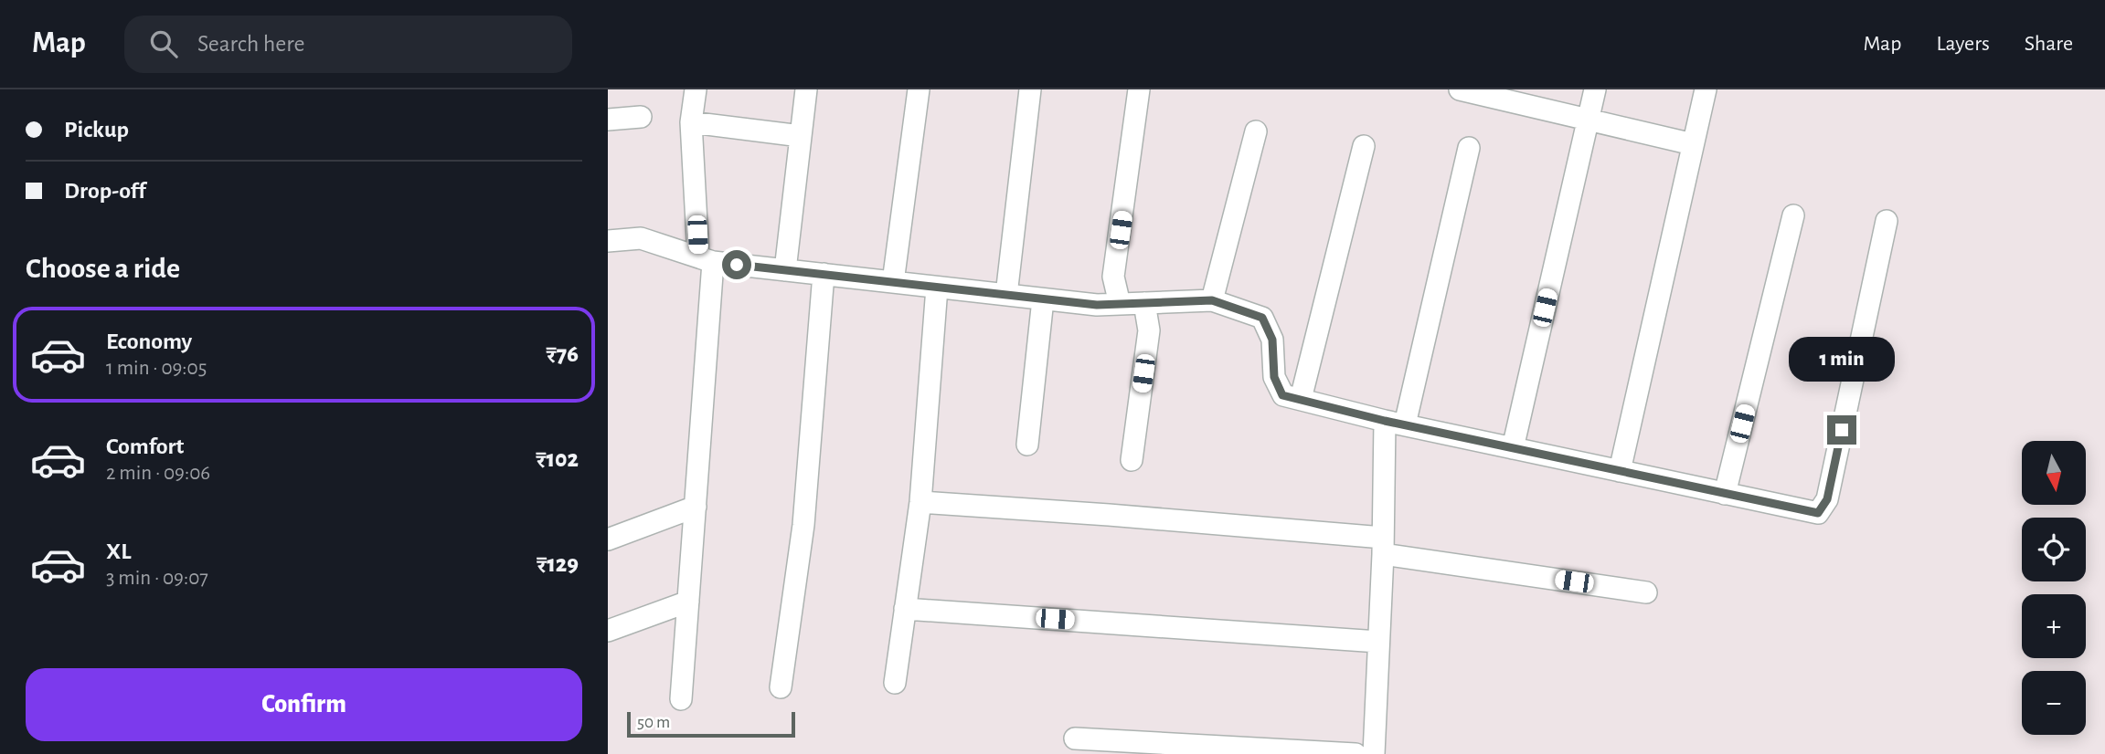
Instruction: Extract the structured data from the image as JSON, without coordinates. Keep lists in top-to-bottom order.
{
  "scale_bar": "50 m",
  "north": "bottom",
  "page": {
    "header": "Map",
    "search": "Search here",
    "nav": ["Map", "Layers", "Share"],
    "banner": ["Pickup", "Drop-off"],
    "heading": "Choose a ride",
    "list": [
      {
        "name": "Economy",
        "note": "1 min · 09:05",
        "value": "₹76"
      },
      {
        "name": "Comfort",
        "note": "2 min · 09:06",
        "value": "₹102"
      },
      {
        "name": "XL",
        "note": "3 min · 09:07",
        "value": "₹129"
      }
    ],
    "bubble": "1 min",
    "map_buttons": ["+", "−"],
    "buttons": "Confirm",
    "scale": "50 m"
  }
}
